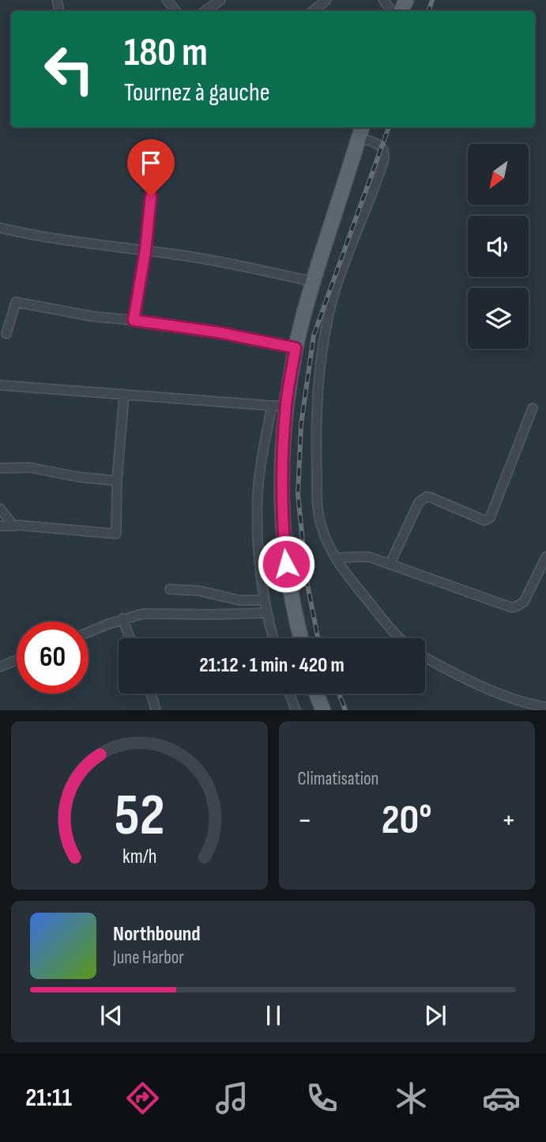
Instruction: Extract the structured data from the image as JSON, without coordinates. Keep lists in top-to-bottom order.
{
  "north": "bottom left",
  "page": {
    "turn": ["180 m", "Tournez à gauche"],
    "limit": "60",
    "trip": "21:12 · 1 min · 420 m",
    "tile": "Climatisation",
    "heat": ["−", "20°", "+"],
    "song": ["Northbound", "June Harbor"],
    "tabs": "21:11",
    "gauge": ["52", "km/h"]
  }
}
